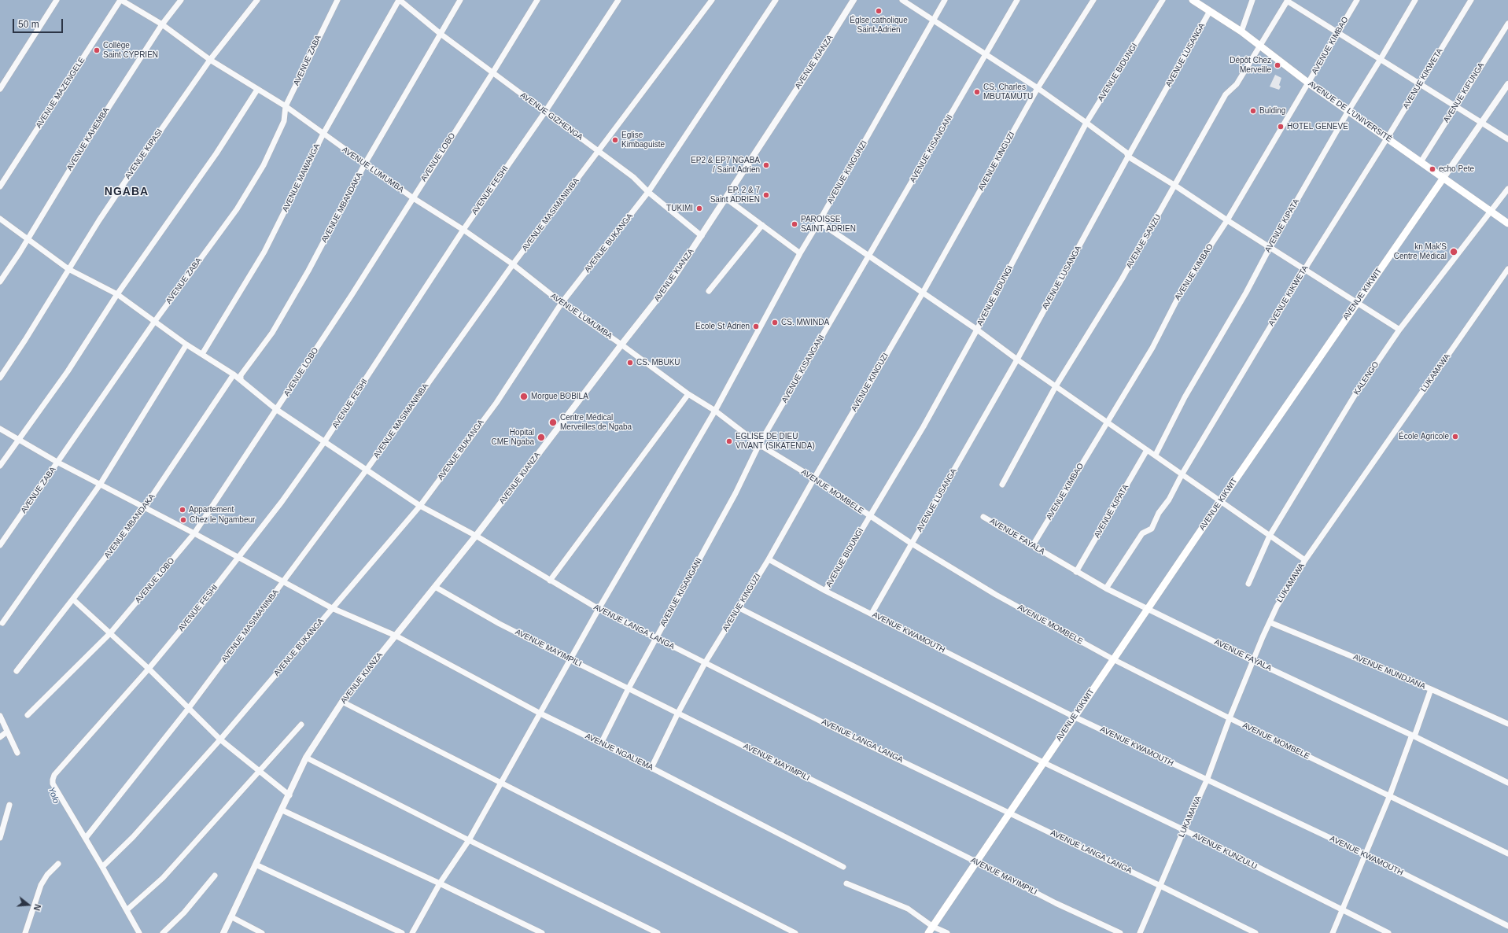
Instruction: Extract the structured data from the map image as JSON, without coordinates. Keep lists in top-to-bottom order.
{
  "streets": {
    "main road": ["AVENUE DE L’UNIVERSITÉ", "AVENUE KIKWIT"],
    "street": [
      "AVENUE KIMBAO",
      "AVENUE LUSANGA",
      "AVENUE ZABA",
      "AVENUE KIANZA",
      "AVENUE BIDUNGI",
      "AVENUE KIKWETA",
      "AVENUE MAZENGELE",
      "AVENUE KIFUNGA",
      "AVENUE GIZHENGA",
      "AVENUE KAHEMBA",
      "AVENUE KISANGANI",
      "AVENUE KIPASI",
      "AVENUE LOBO",
      "AVENUE KINGUZI",
      "AVENUE LUMUMBA",
      "AVENUE KINGUNZI",
      "AVENUE MAWANGA",
      "AVENUE FESHI",
      "AVENUE MBANDAKA",
      "AVENUE MASIMANINBA",
      "AVENUE KIPATA",
      "AVENUE SANZU",
      "AVENUE BUKANGA",
      "LUKAMAWA",
      "KALENGO",
      "AVENUE MOMBELE",
      "AVENUE FAYALA",
      "AVENUE LANGA LANGA",
      "AVENUE KWAMOUTH",
      "AVENUE MAYIMPILI",
      "AVENUE MUNDJANA",
      "AVENUE NGALIEMA",
      "AVENUE KUNZULU"
    ]
  },
  "crossings": [
    ["AVENUE KIMBAO", "AVENUE DE L’UNIVERSITÉ"],
    ["AVENUE KIMBAO", "AVENUE FAYALA"],
    ["AVENUE LUSANGA", "AVENUE DE L’UNIVERSITÉ"],
    ["AVENUE LUSANGA", "AVENUE MOMBELE"],
    ["AVENUE LUSANGA", "AVENUE KWAMOUTH"],
    ["AVENUE ZABA", "AVENUE LUMUMBA"],
    ["AVENUE ZABA", "AVENUE LANGA LANGA"],
    ["AVENUE ZABA", "AVENUE NGALIEMA"],
    ["AVENUE KIANZA", "AVENUE GIZHENGA"],
    ["AVENUE KIANZA", "AVENUE LUMUMBA"],
    ["AVENUE KIANZA", "AVENUE MOMBELE"],
    ["AVENUE KIANZA", "AVENUE LANGA LANGA"],
    ["AVENUE KIANZA", "AVENUE MAYIMPILI"],
    ["AVENUE KIANZA", "AVENUE NGALIEMA"],
    ["AVENUE BIDUNGI", "AVENUE MOMBELE"],
    ["AVENUE BIDUNGI", "AVENUE KWAMOUTH"],
    ["AVENUE KIKWETA", "AVENUE DE L’UNIVERSITÉ"],
    ["AVENUE KIKWETA", "AVENUE FAYALA"],
    ["AVENUE MAZENGELE", "AVENUE LUMUMBA"],
    ["AVENUE KIFUNGA", "AVENUE DE L’UNIVERSITÉ"],
    ["AVENUE DE L’UNIVERSITÉ", "AVENUE KIPATA"],
    ["AVENUE DE L’UNIVERSITÉ", "AVENUE SANZU"],
    ["AVENUE DE L’UNIVERSITÉ", "AVENUE KIKWIT"],
    ["AVENUE DE L’UNIVERSITÉ", "KALENGO"],
    ["AVENUE GIZHENGA", "AVENUE LOBO"],
    ["AVENUE GIZHENGA", "AVENUE MAWANGA"],
    ["AVENUE GIZHENGA", "AVENUE FESHI"],
    ["AVENUE GIZHENGA", "AVENUE MBANDAKA"],
    ["AVENUE GIZHENGA", "AVENUE MASIMANINBA"],
    ["AVENUE GIZHENGA", "AVENUE BUKANGA"],
    ["AVENUE KAHEMBA", "AVENUE LUMUMBA"],
    ["AVENUE KAHEMBA", "AVENUE LANGA LANGA"],
    ["AVENUE KISANGANI", "AVENUE MOMBELE"],
    ["AVENUE KISANGANI", "AVENUE LANGA LANGA"],
    ["AVENUE KISANGANI", "AVENUE MAYIMPILI"],
    ["AVENUE KISANGANI", "AVENUE NGALIEMA"],
    ["AVENUE KIPASI", "AVENUE LUMUMBA"],
    ["AVENUE KIPASI", "AVENUE LANGA LANGA"],
    ["AVENUE LOBO", "AVENUE LUMUMBA"],
    ["AVENUE LOBO", "AVENUE LANGA LANGA"],
    ["AVENUE LOBO", "AVENUE NGALIEMA"],
    ["AVENUE KINGUZI", "AVENUE MOMBELE"],
    ["AVENUE KINGUZI", "AVENUE LANGA LANGA"],
    ["AVENUE KINGUZI", "AVENUE KWAMOUTH"],
    ["AVENUE KINGUZI", "AVENUE MAYIMPILI"],
    ["AVENUE KINGUZI", "AVENUE NGALIEMA"],
    ["AVENUE LUMUMBA", "AVENUE MAWANGA"],
    ["AVENUE LUMUMBA", "AVENUE FESHI"],
    ["AVENUE LUMUMBA", "AVENUE MBANDAKA"],
    ["AVENUE LUMUMBA", "AVENUE MASIMANINBA"],
    ["AVENUE LUMUMBA", "AVENUE BUKANGA"],
    ["AVENUE LUMUMBA", "AVENUE MOMBELE"],
    ["AVENUE KINGUNZI", "AVENUE MOMBELE"],
    ["AVENUE KINGUNZI", "AVENUE LANGA LANGA"],
    ["AVENUE KINGUNZI", "AVENUE MAYIMPILI"],
    ["AVENUE KINGUNZI", "AVENUE NGALIEMA"],
    ["AVENUE MAWANGA", "AVENUE LANGA LANGA"],
    ["AVENUE FESHI", "AVENUE MASIMANINBA"],
    ["AVENUE FESHI", "AVENUE LANGA LANGA"],
    ["AVENUE FESHI", "AVENUE NGALIEMA"],
    ["AVENUE MBANDAKA", "AVENUE LANGA LANGA"],
    ["AVENUE MBANDAKA", "AVENUE NGALIEMA"],
    ["AVENUE MASIMANINBA", "AVENUE LANGA LANGA"],
    ["AVENUE MASIMANINBA", "AVENUE NGALIEMA"],
    ["AVENUE KIPATA", "AVENUE FAYALA"],
    ["AVENUE BUKANGA", "AVENUE LANGA LANGA"],
    ["AVENUE BUKANGA", "AVENUE NGALIEMA"],
    ["AVENUE KIKWIT", "AVENUE MOMBELE"],
    ["AVENUE KIKWIT", "AVENUE FAYALA"],
    ["AVENUE KIKWIT", "AVENUE LANGA LANGA"],
    ["AVENUE KIKWIT", "AVENUE KWAMOUTH"],
    ["AVENUE KIKWIT", "AVENUE MAYIMPILI"],
    ["AVENUE KIKWIT", "AVENUE KUNZULU"],
    ["LUKAMAWA", "AVENUE MOMBELE"],
    ["LUKAMAWA", "AVENUE FAYALA"],
    ["LUKAMAWA", "AVENUE LANGA LANGA"],
    ["LUKAMAWA", "AVENUE KWAMOUTH"],
    ["LUKAMAWA", "AVENUE MUNDJANA"],
    ["LUKAMAWA", "AVENUE KUNZULU"]
  ],
  "districts": ["NGABA"],
  "water": ["Yolo"],
  "places": [
    "Églse catholique Saint-Adrien",
    "Collège Saint CYPRIEN",
    "Dépôt Chez Merveille",
    "CS. Charles MBUTAMUTU",
    "Bulding",
    "HOTEL GENEVE",
    "Eglise Kimbaguiste",
    "EP2 & EP7 NGABA / Saint Adrien",
    "echo Pete",
    "EP. 2 & 7 Saint ADRIEN",
    "TUKIMI",
    "PAROISSE SAINT ADRIEN",
    "kn Mak'S Centre Médical",
    "CS. MWINDA",
    "Ecole St Adrien",
    "CS. MBUKU",
    "Morgue BOBILA",
    "Centre Médical Merveilles de Ngaba",
    "École Agricole",
    "Hopital CME Ngaba",
    "EGLISE DE DIEU VIVANT (SIKATENDA)",
    "Appartement",
    "Chez le Ngambeur"
  ],
  "scale_bar": "50 m",
  "north": "right"
}
